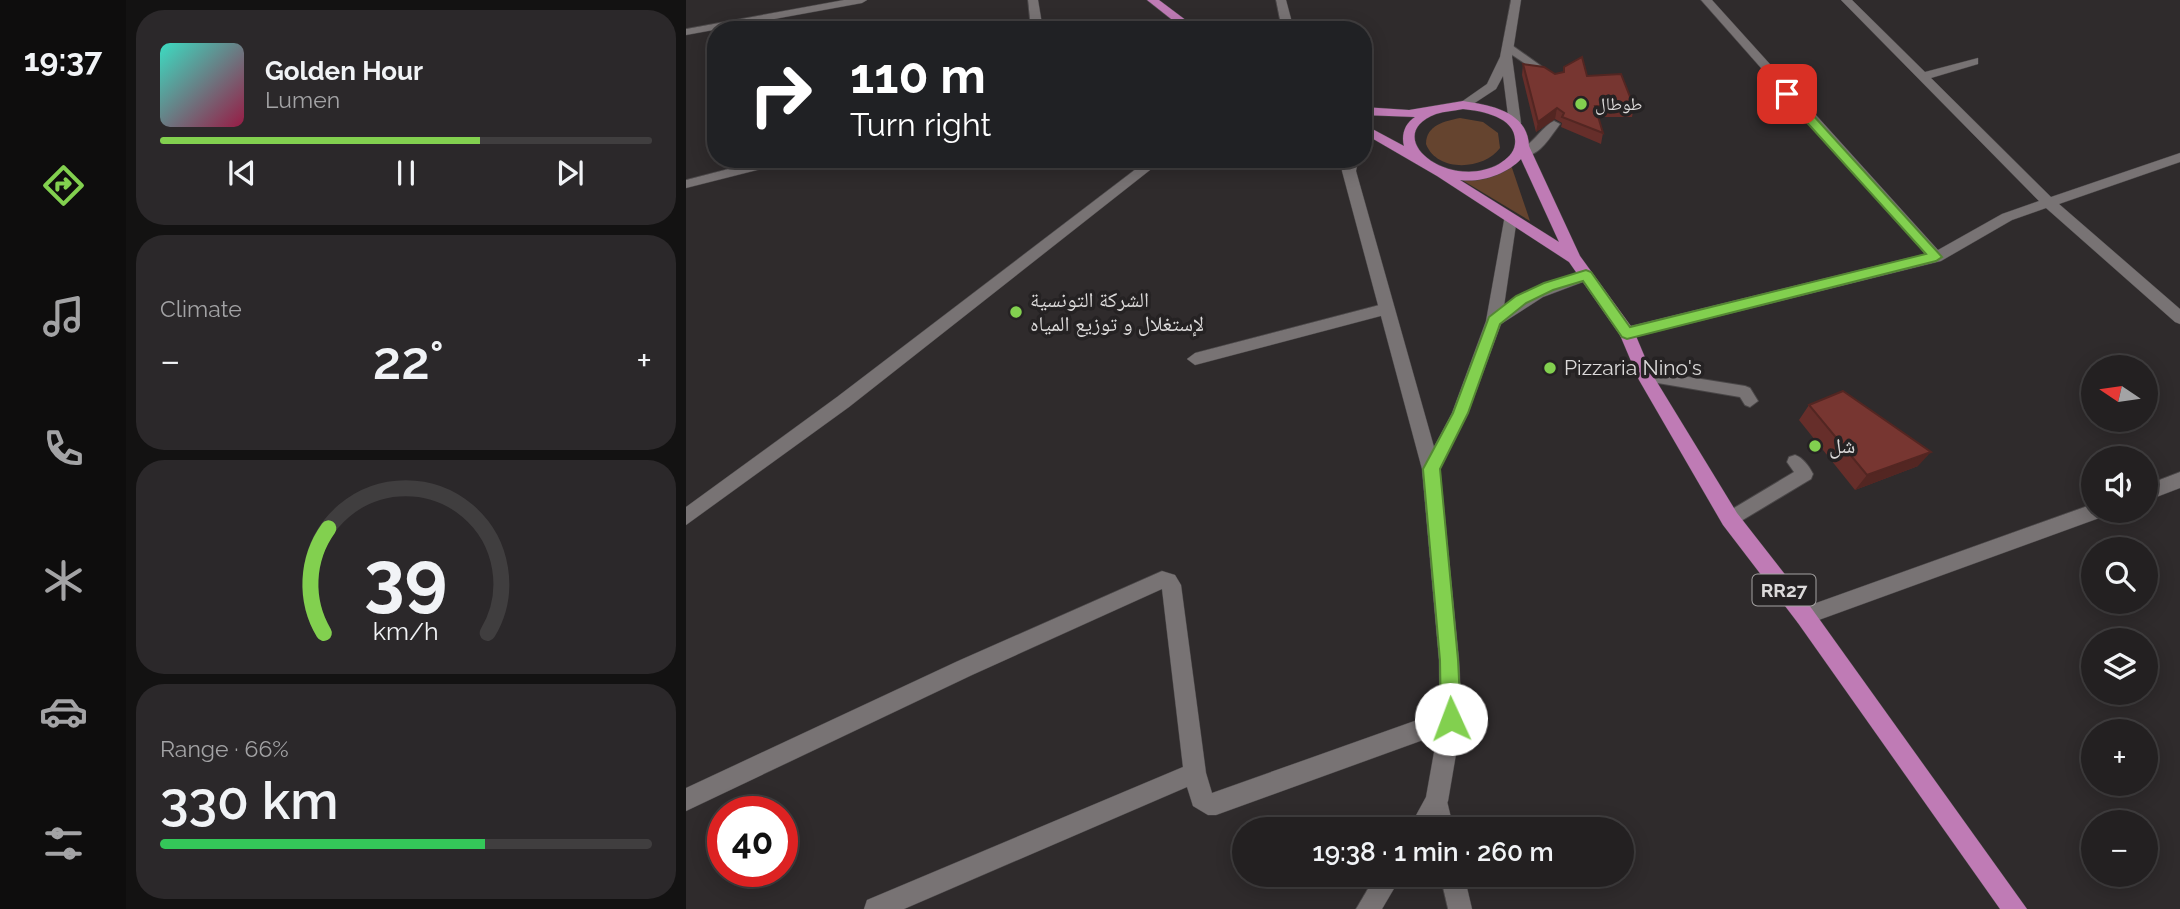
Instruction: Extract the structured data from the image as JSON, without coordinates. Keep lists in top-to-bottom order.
{
  "streets": {
    "main road": ["RR27"]
  },
  "places": [
    "طوطال",
    "الشركة التونسية لإستغلال و توزيع المياه",
    "Pizzaria Nino's",
    "شل"
  ],
  "north": "left",
  "page": {
    "tabs": "19:37",
    "turn": ["110 m", "Turn right"],
    "song": ["Golden Hour", "Lumen"],
    "tile": [
      "Climate",
      ["Range · 66%", "330 km"]
    ],
    "heat": ["−", "22°", "+"],
    "map_buttons": ["+", "−"],
    "limit": "40",
    "trip": "19:38 · 1 min · 260 m",
    "gauge": ["39", "km/h"]
  }
}
